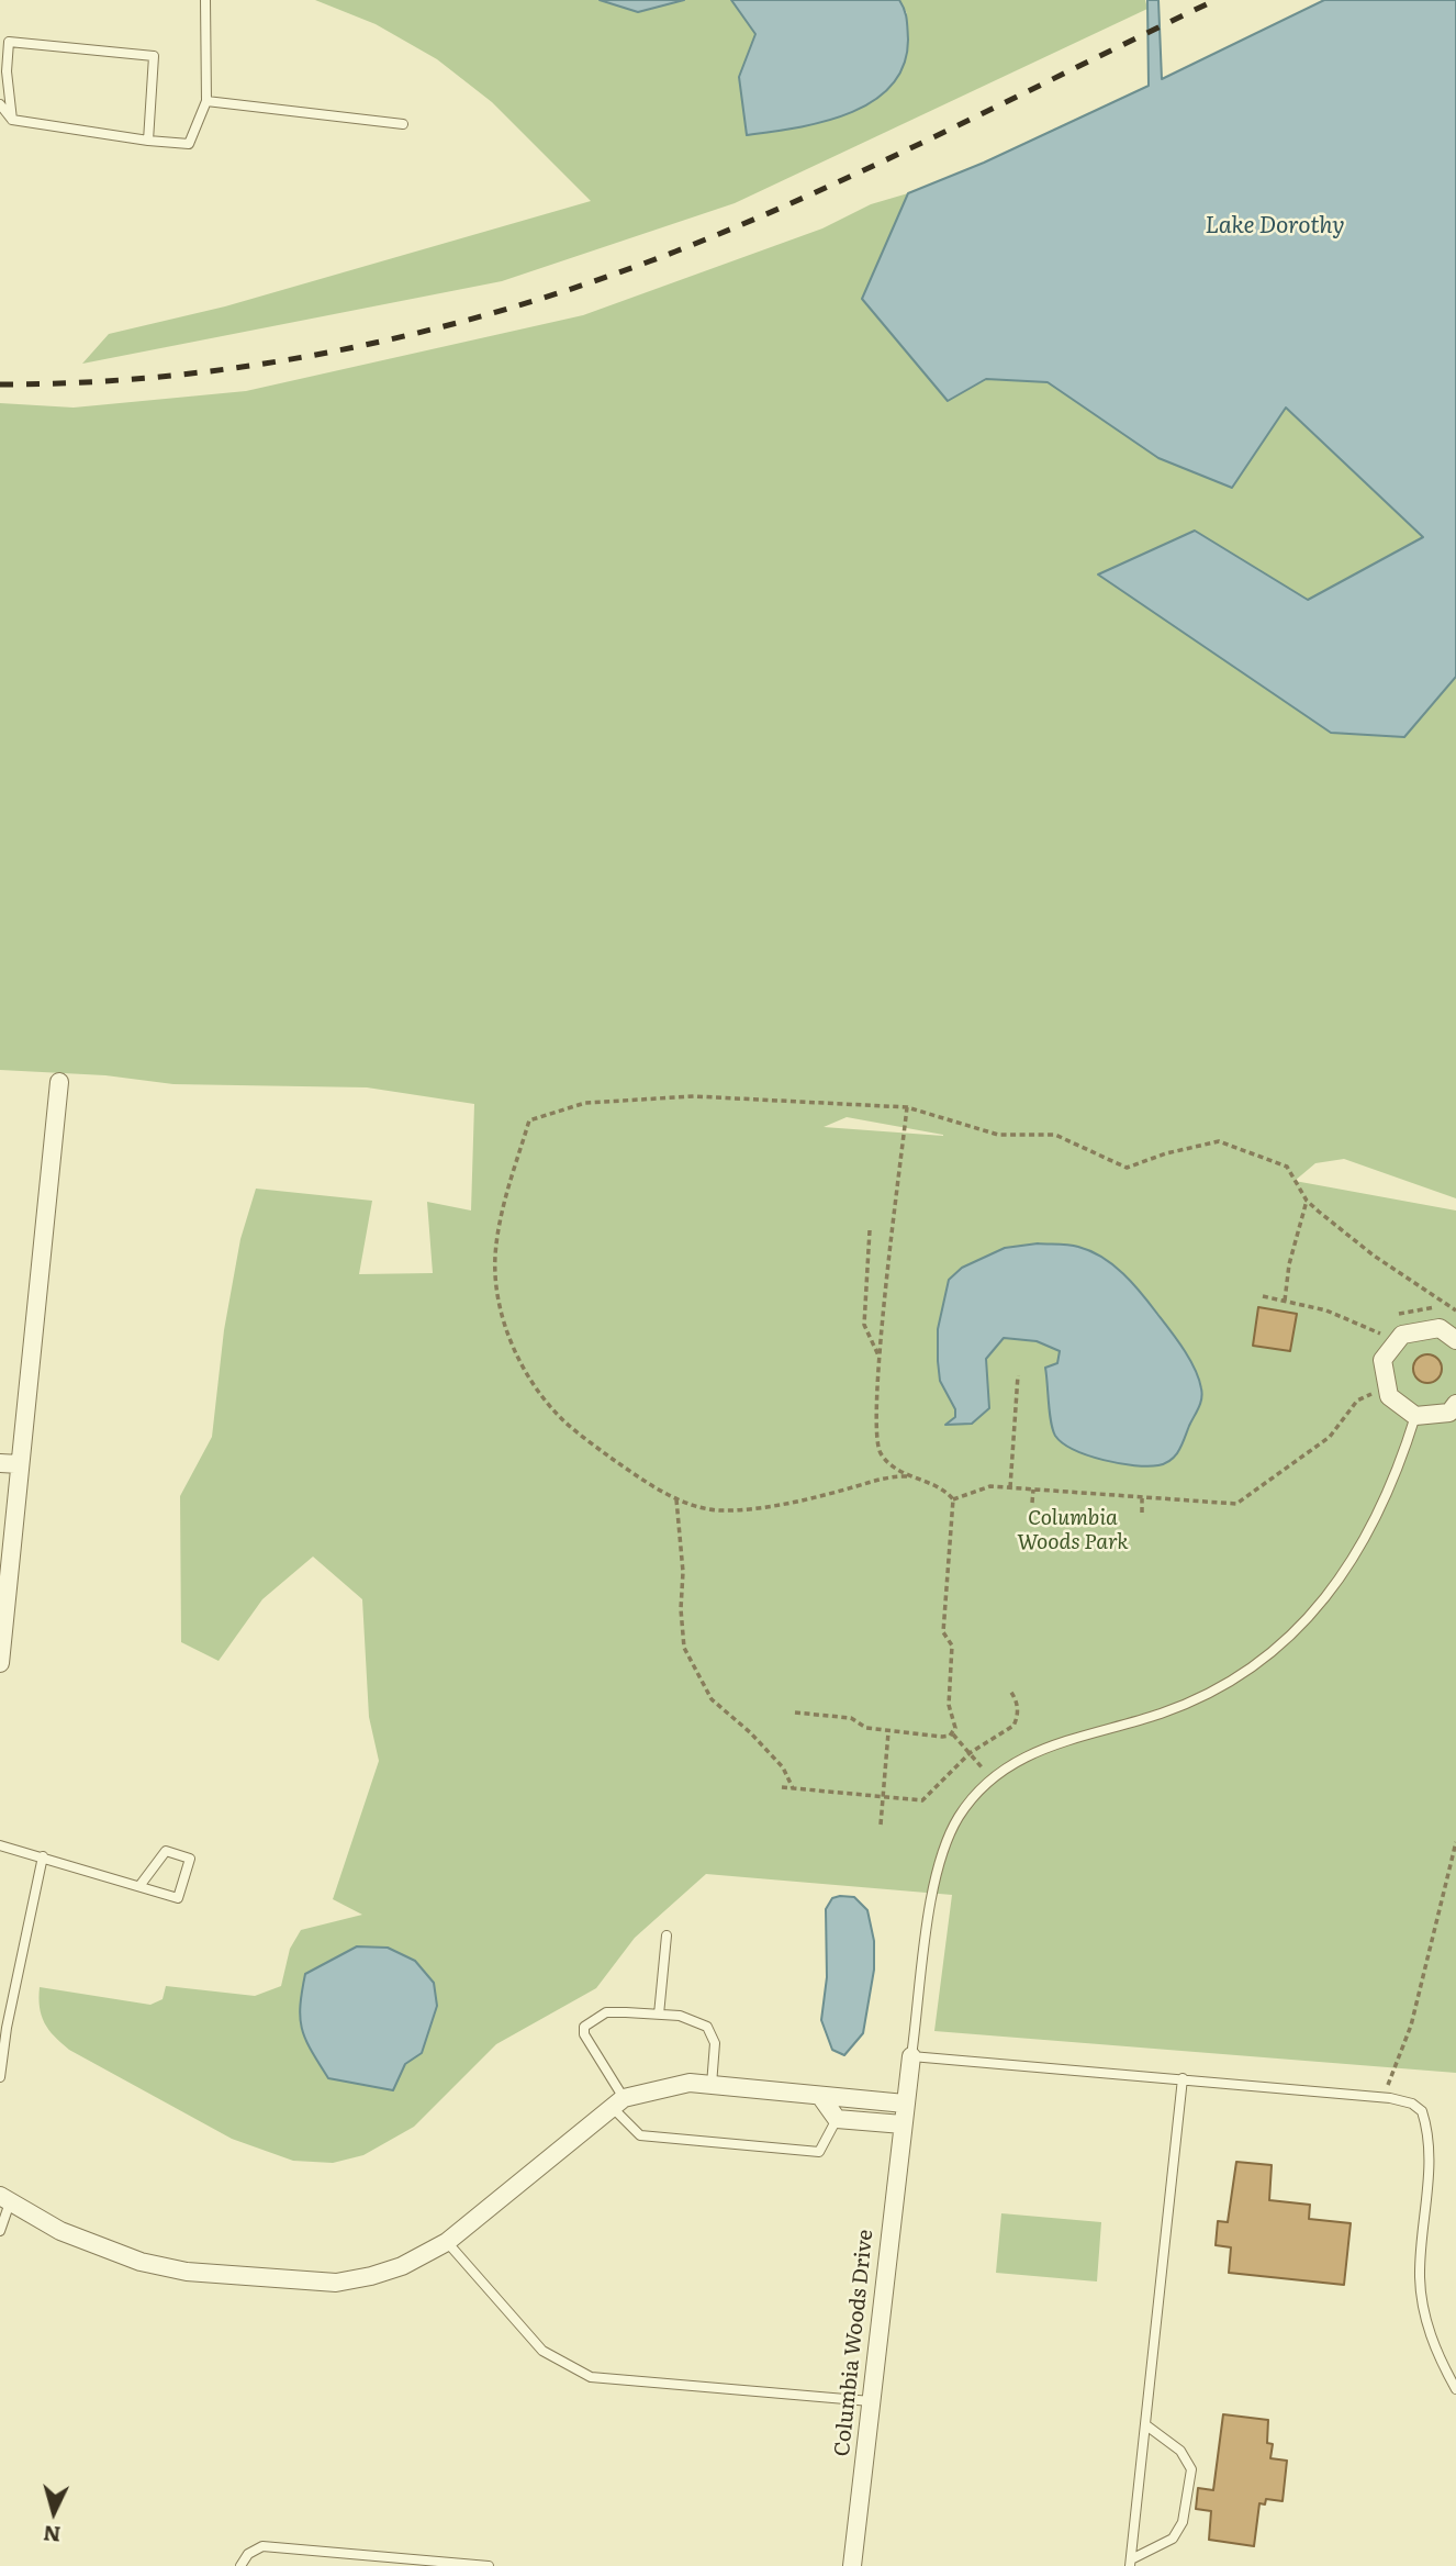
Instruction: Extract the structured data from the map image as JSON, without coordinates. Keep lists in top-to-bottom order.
{
  "streets": {
    "street": ["Columbia Woods Drive"]
  },
  "water": ["Lake Dorothy"],
  "parks": ["Columbia Woods Park"],
  "north": "bottom"
}
